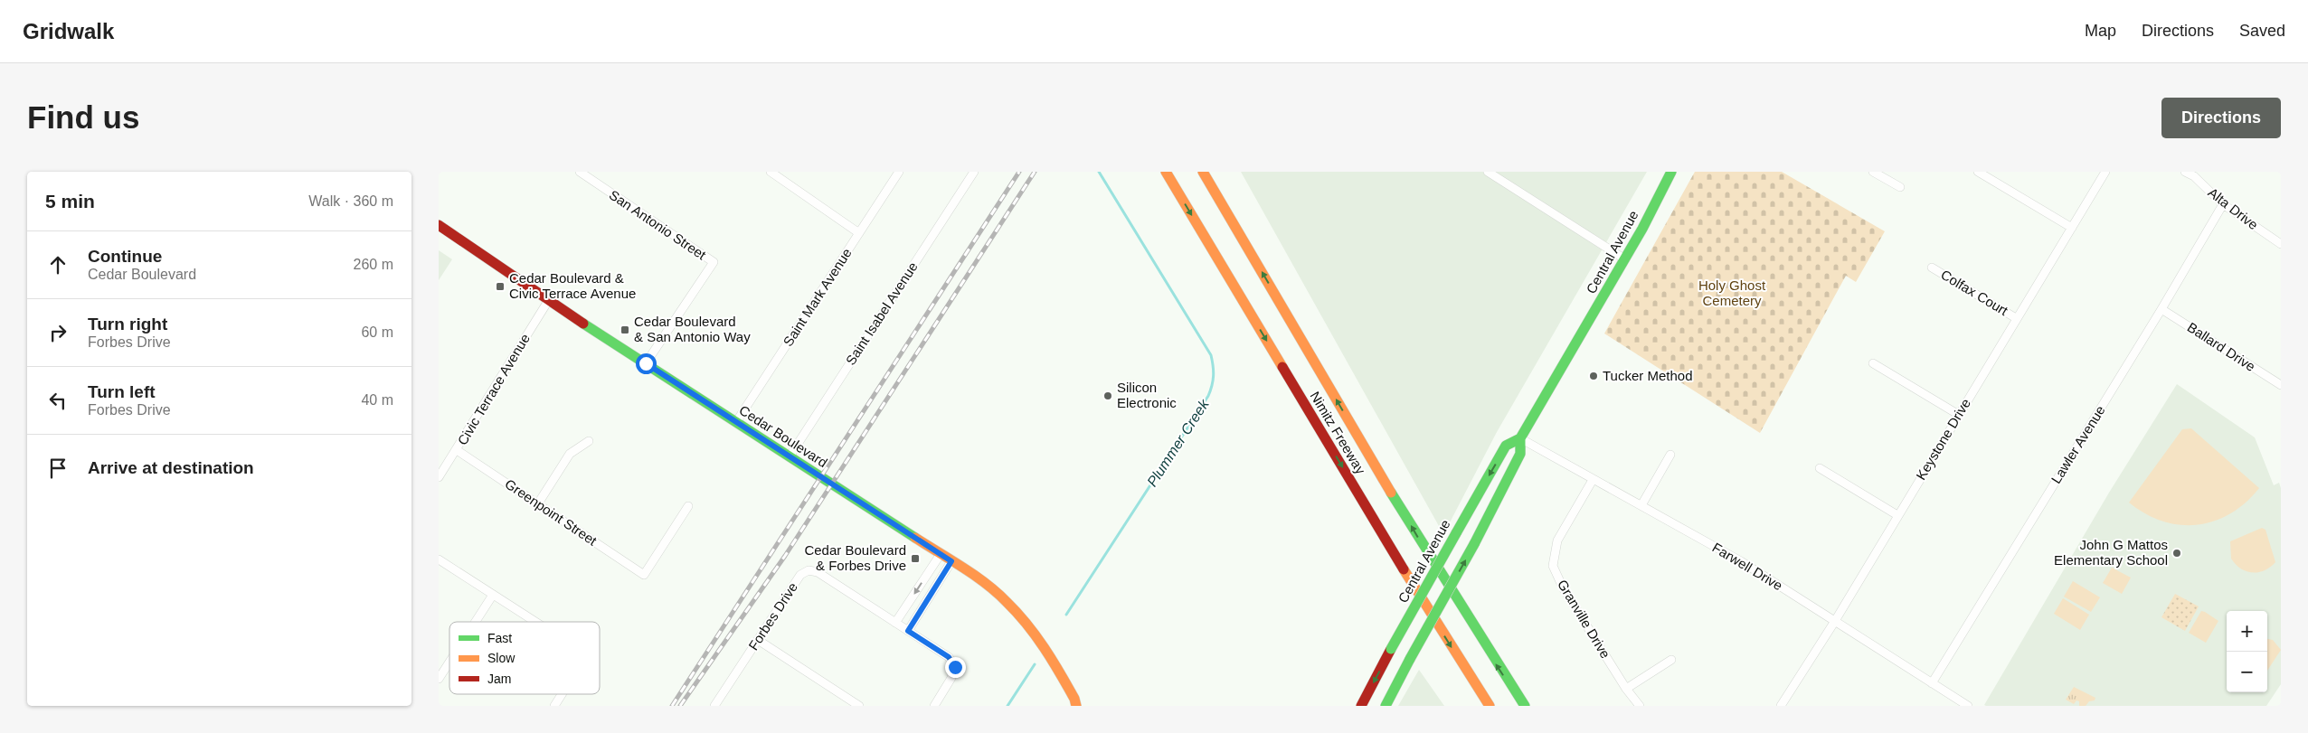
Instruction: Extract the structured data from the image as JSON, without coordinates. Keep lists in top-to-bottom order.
{
  "streets": {
    "main road": ["Central Avenue", "Nimitz Freeway", "Cedar Boulevard"],
    "street": [
      "Alta Drive",
      "San Antonio Street",
      "Colfax Court",
      "Saint Mark Avenue",
      "Saint Isabel Avenue",
      "Ballard Drive",
      "Civic Terrace Avenue",
      "Keystone Drive",
      "Lawler Avenue",
      "Greenpoint Street",
      "Farwell Drive",
      "Forbes Drive",
      "Granville Drive"
    ]
  },
  "crossings": [
    ["Alta Drive", "Lawler Avenue"],
    ["San Antonio Street", "Cedar Boulevard"],
    ["Central Avenue", "Farwell Drive"],
    ["Colfax Court", "Keystone Drive"],
    ["Saint Mark Avenue", "Cedar Boulevard"],
    ["Saint Isabel Avenue", "Cedar Boulevard"],
    ["Ballard Drive", "Lawler Avenue"],
    ["Civic Terrace Avenue", "Cedar Boulevard"],
    ["Civic Terrace Avenue", "Greenpoint Street"],
    ["Keystone Drive", "Farwell Drive"],
    ["Lawler Avenue", "Farwell Drive"],
    ["Farwell Drive", "Granville Drive"]
  ],
  "water": ["Plummer Creek"],
  "parks": ["Holy Ghost Cemetery"],
  "places": {
    "transit": ["Cedar Boulevard & Civic Terrace Avenue", "Cedar Boulevard & San Antonio Way", "Cedar Boulevard & Forbes Drive"],
    "other": ["Tucker Method", "Silicon Electronic", "John G Mattos Elementary School"]
  },
  "legend": ["Fast", "Slow", "Jam"],
  "page": {
    "header": "Gridwalk",
    "nav": ["Map", "Directions", "Saved"],
    "buttons": "Directions",
    "title": "Find us",
    "heading": ["5 min", "Walk · 360 m"],
    "list": [
      ["Continue", "Cedar Boulevard", "260 m"],
      ["Turn right", "Forbes Drive", "60 m"],
      ["Turn left", "Forbes Drive", "40 m"],
      "Arrive at destination"
    ],
    "map_buttons": ["+", "−"]
  }
}
